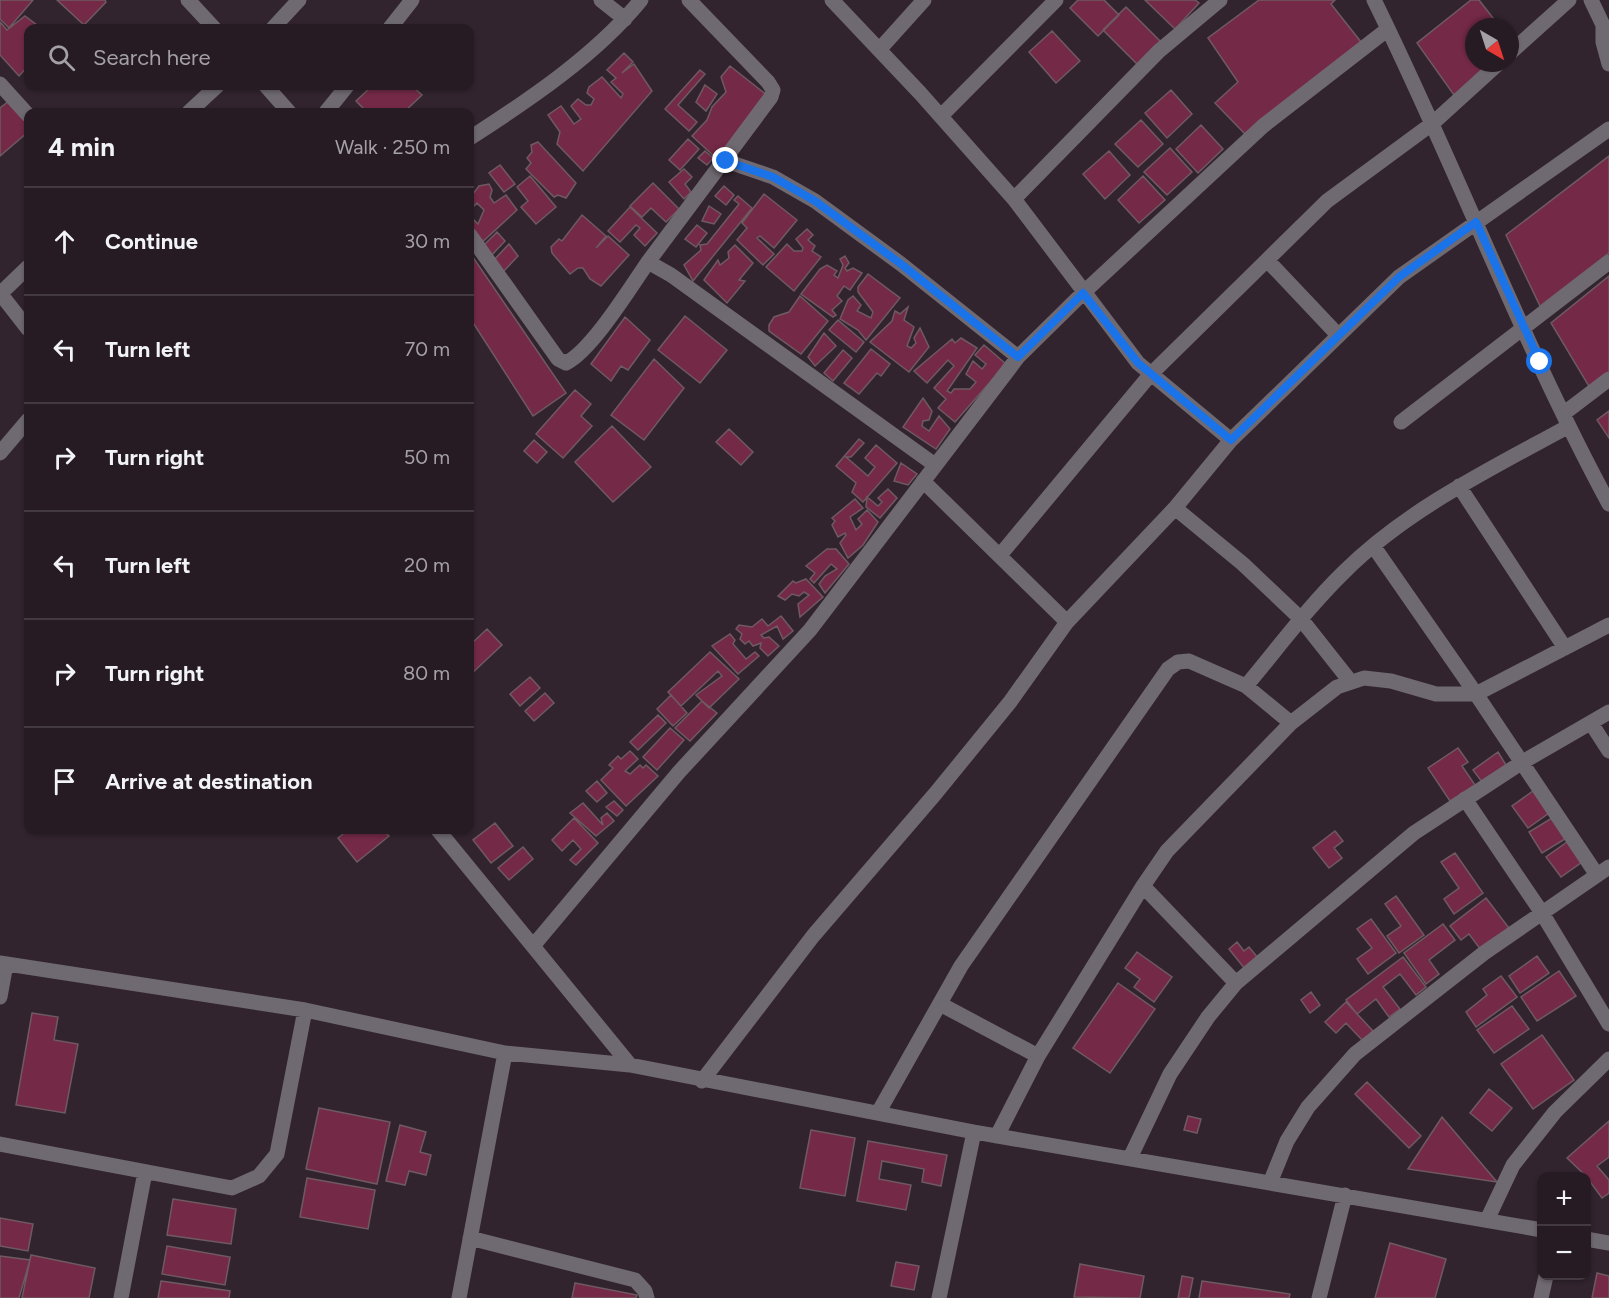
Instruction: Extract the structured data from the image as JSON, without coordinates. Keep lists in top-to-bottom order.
{
  "north": "bottom right",
  "page": {
    "search": "Search here",
    "heading": ["4 min", "Walk · 250 m"],
    "list": [
      ["Continue", "30 m"],
      ["Turn left", "70 m"],
      ["Turn right", "50 m"],
      ["Turn left", "20 m"],
      ["Turn right", "80 m"],
      "Arrive at destination"
    ],
    "map_buttons": ["+", "−"]
  }
}
